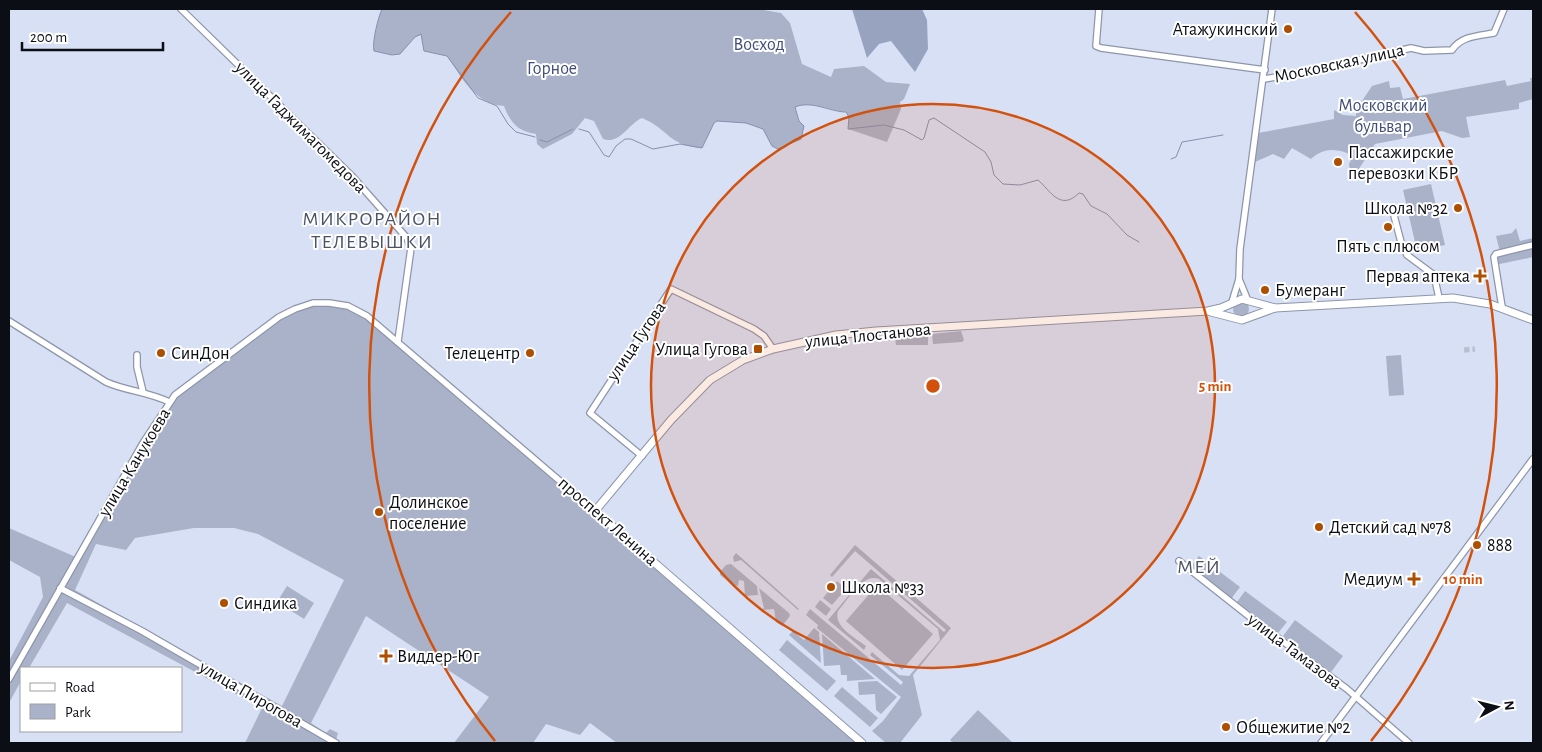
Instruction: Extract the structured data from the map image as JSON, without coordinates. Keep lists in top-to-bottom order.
{
  "streets": {
    "main road": ["улица Тлостанова", "проспект Ленина"],
    "street": [
      "Московская улица",
      "улица Гаджимагомедова",
      "улица Гугова",
      "улица Канукоева",
      "улица Тамазова",
      "улица Пирогова"
    ]
  },
  "crossings": [
    ["улица Гаджимагомедова", "проспект Ленина"],
    ["улица Тлостанова", "улица Гугова"],
    ["улица Тлостанова", "проспект Ленина"],
    ["улица Канукоева", "проспект Ленина"],
    ["улица Канукоева", "улица Пирогова"]
  ],
  "districts": ["МИКРОРАЙОН ТЕЛЕВЫШКИ", "МЕЙ"],
  "parks": ["Восход", "Горное", "Московский бульвар"],
  "places": {
    "other": [
      "Атажукинский",
      "Пассажирские перевозки КБР",
      "Школа №32",
      "Пять с плюсом",
      "Бумеранг",
      "СинДон",
      "Телецентр",
      "Долинское поселение",
      "Детский сад №78",
      "888",
      "Школа №33",
      "Синдика",
      "Общежитие №2"
    ],
    "health": ["Первая аптека", "Медиум", "Виддер-Юг"],
    "transit": ["Улица Гугова"]
  },
  "legend": ["Road", "Park"],
  "scale_bar": "200 m",
  "north": "right",
  "rings": ["5 min", "10 min"]
}
